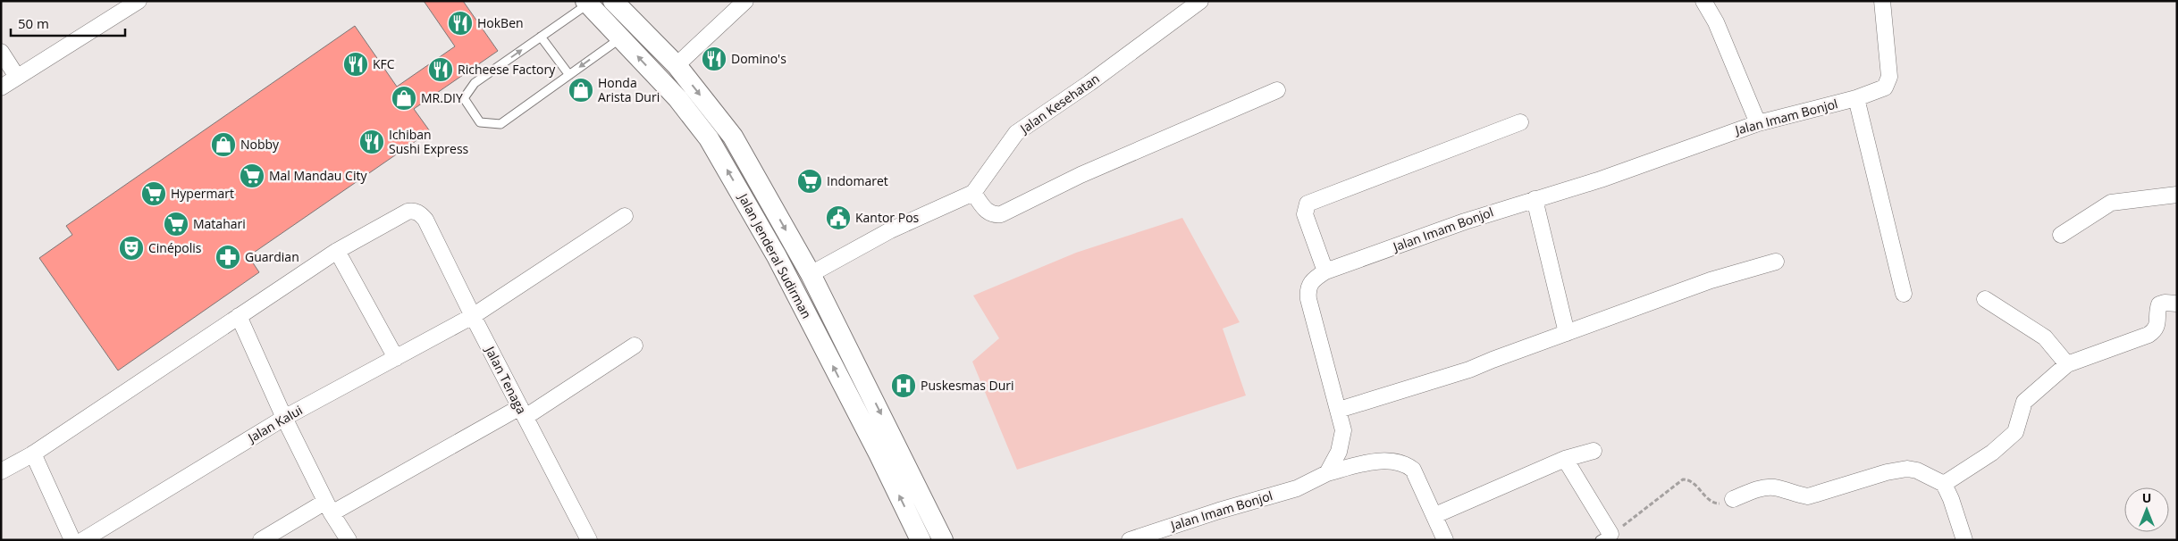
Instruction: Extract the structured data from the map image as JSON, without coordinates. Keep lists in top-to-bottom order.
{
  "streets": {
    "street": [
      "Jalan Kesehatan",
      "Jalan Imam Bonjol",
      "Jalan Jenderal Sudirman",
      "Jalan Tenaga",
      "Jalan Kalui"
    ]
  },
  "crossings": [
    ["Jalan Tenaga", "Jalan Kalui"]
  ],
  "places": {
    "restaurant": [
      "HokBen",
      "Domino's",
      "KFC",
      "Richeese Factory",
      "Ichiban Sushi Express"
    ],
    "shop": ["Honda Arista Duri", "MR.DIY", "Nobby"],
    "supermarket": [
      "Mal Mandau City",
      "Indomaret",
      "Hypermart",
      "Matahari"
    ],
    "public building": ["Kantor Pos"],
    "theatre": ["Cinépolis"],
    "pharmacy": ["Guardian"],
    "hospital": ["Puskesmas Duri"]
  },
  "scale_bar": "50 m",
  "north": "top"
}
